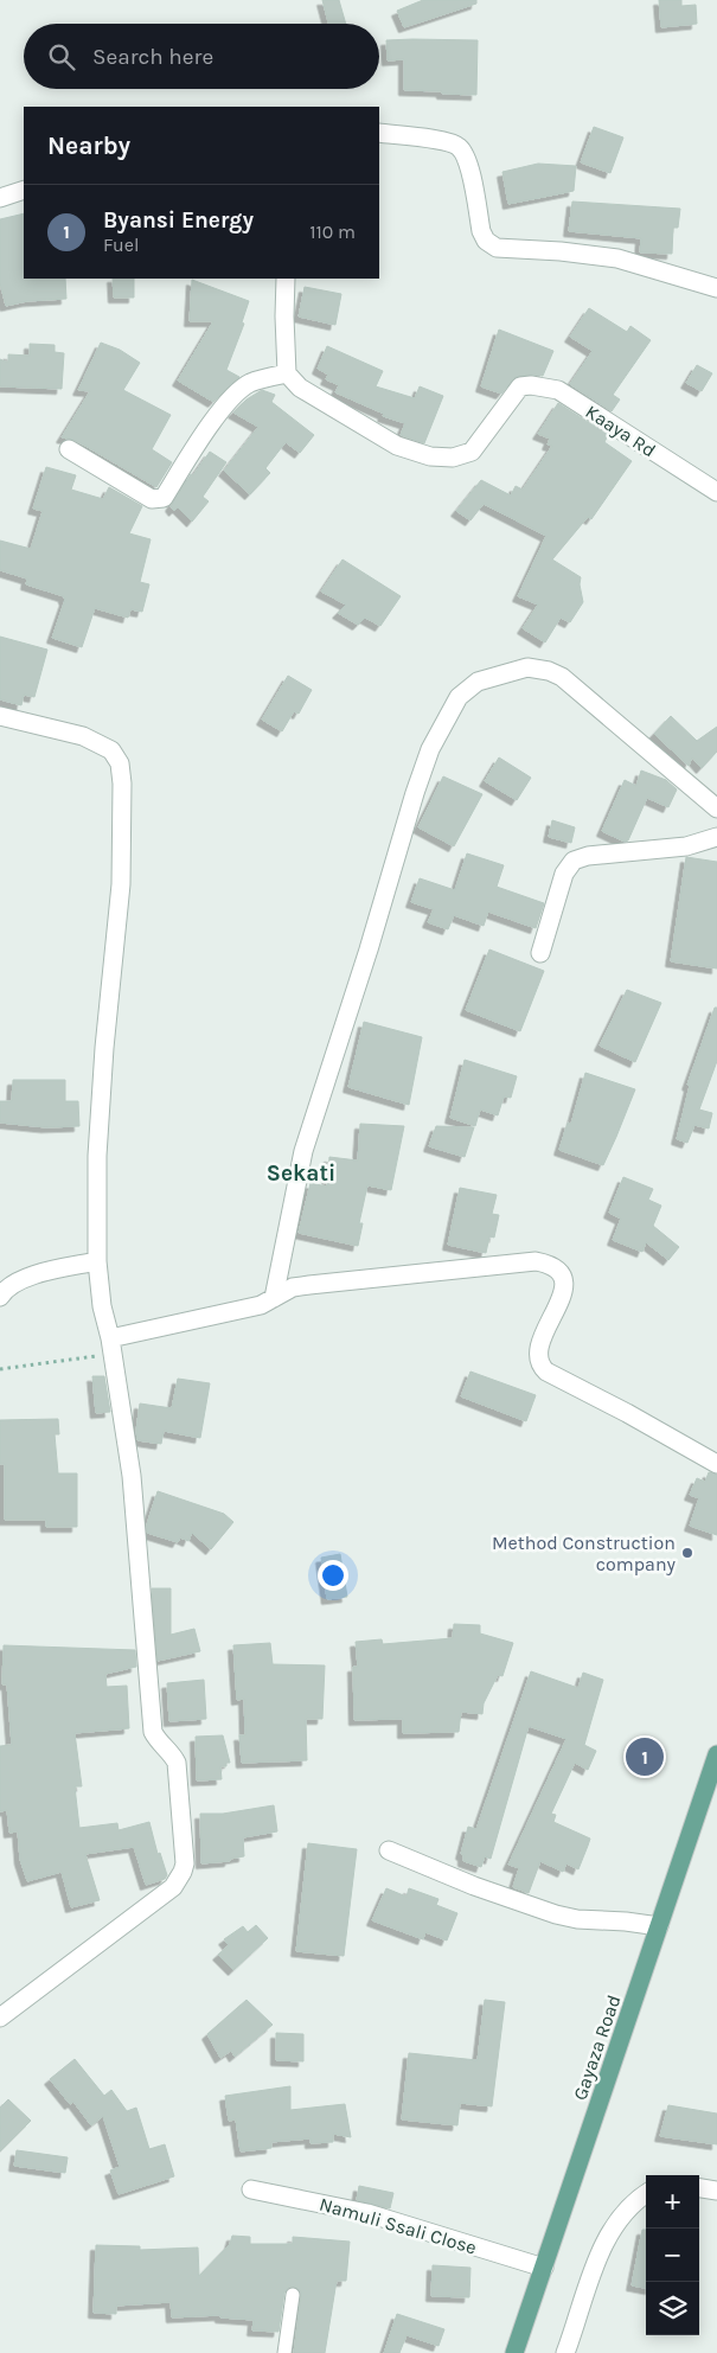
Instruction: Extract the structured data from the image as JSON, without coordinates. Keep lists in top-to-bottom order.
{
  "streets": {
    "main road": ["Gayaza Road"],
    "street": ["Kaaya Rd", "Namuli Ssali Close"]
  },
  "crossings": [
    ["Gayaza Road", "Namuli Ssali Close"]
  ],
  "districts": ["Sekati"],
  "places": ["Method Construction company"],
  "page": {
    "search": "Search here",
    "heading": "Nearby",
    "list": [
      {
        "mark": "1",
        "name": "Byansi Energy",
        "note": "Fuel",
        "value": "110 m"
      }
    ],
    "pins": "1",
    "map_buttons": ["+", "−"]
  }
}
